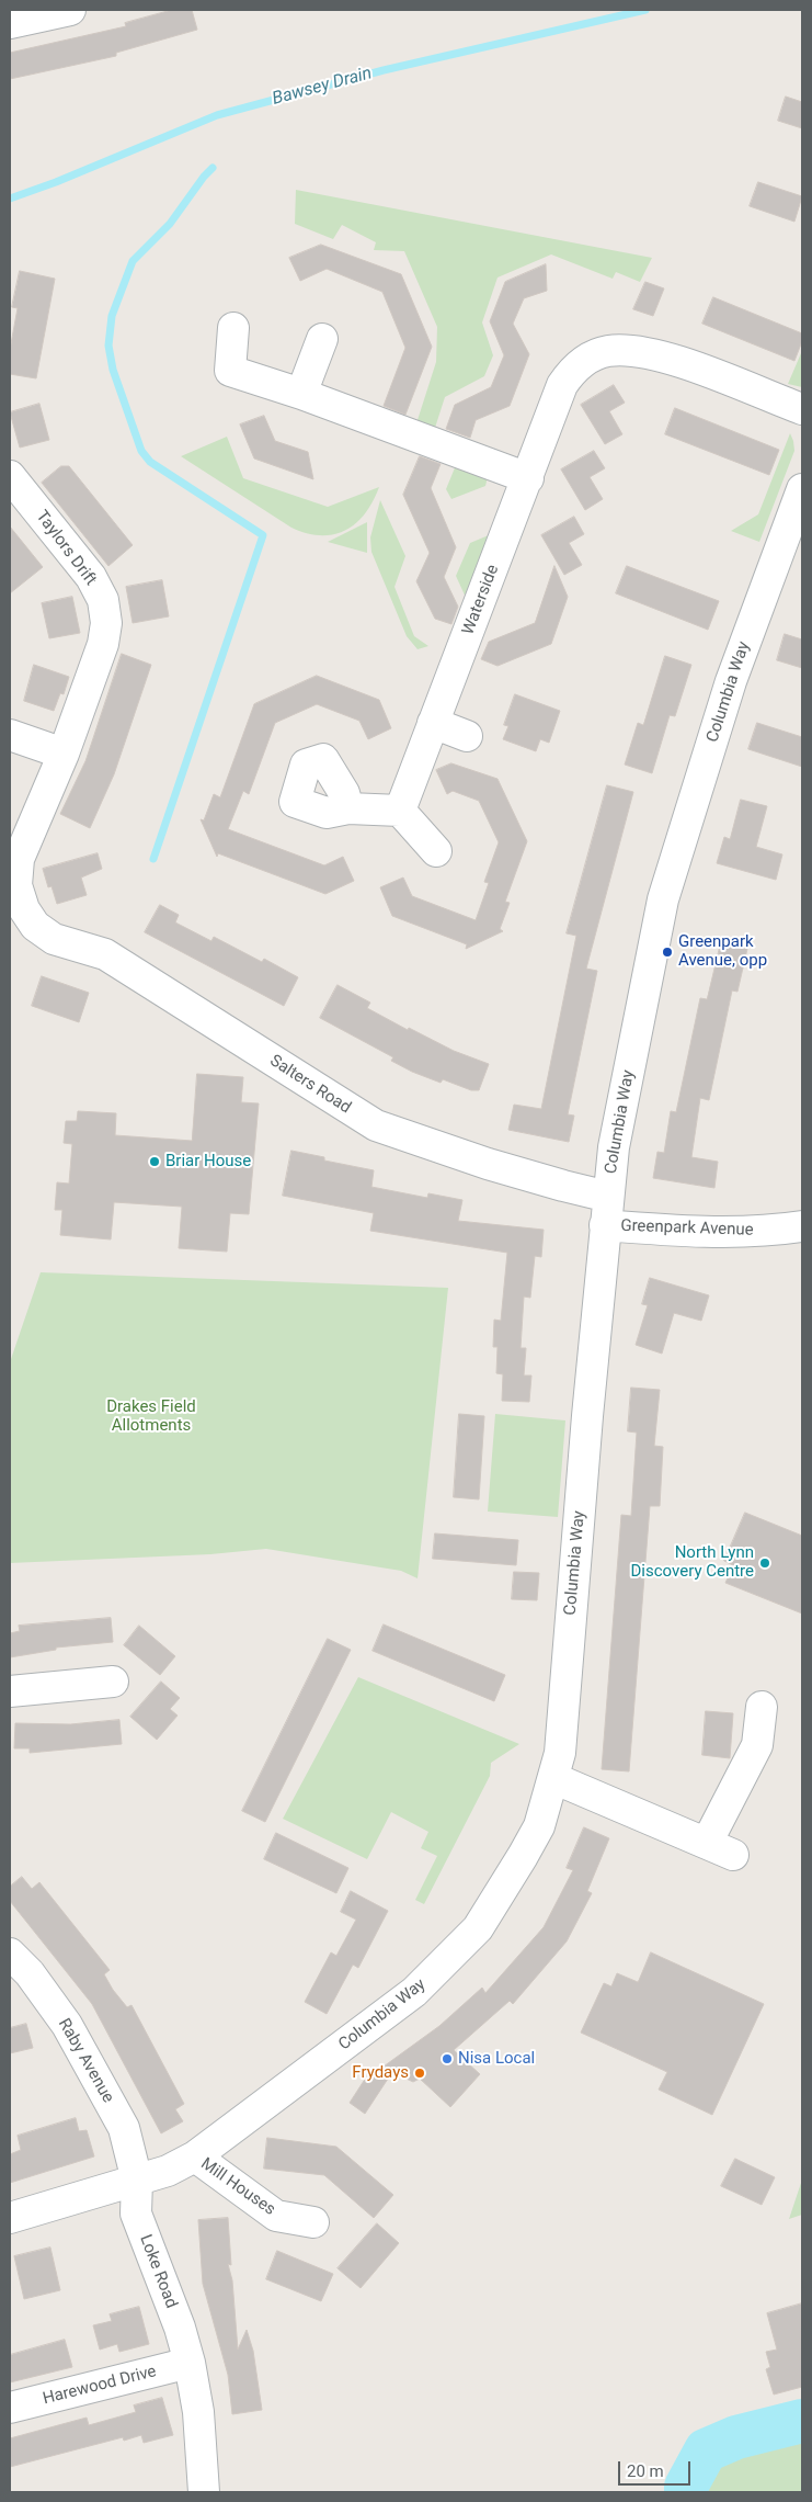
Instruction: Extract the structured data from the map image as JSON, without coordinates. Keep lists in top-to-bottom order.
{
  "streets": {
    "street": [
      "Taylors Drift",
      "Waterside",
      "Columbia Way",
      "Salters Road",
      "Greenpark Avenue",
      "Raby Avenue",
      "Mill Houses",
      "Loke Road",
      "Harewood Drive"
    ]
  },
  "crossings": [
    ["Taylors Drift", "Salters Road"],
    ["Columbia Way", "Salters Road"],
    ["Columbia Way", "Greenpark Avenue"],
    ["Columbia Way", "Raby Avenue"],
    ["Columbia Way", "Mill Houses"],
    ["Columbia Way", "Loke Road"],
    ["Salters Road", "Greenpark Avenue"],
    ["Raby Avenue", "Loke Road"],
    ["Loke Road", "Harewood Drive"]
  ],
  "water": ["Bawsey Drain"],
  "parks": ["Drakes Field Allotments"],
  "places": [
    "Greenpark Avenue, opp",
    "Briar House",
    "North Lynn Discovery Centre",
    "Nisa Local",
    "Frydays"
  ],
  "scale_bar": "20 m"
}
